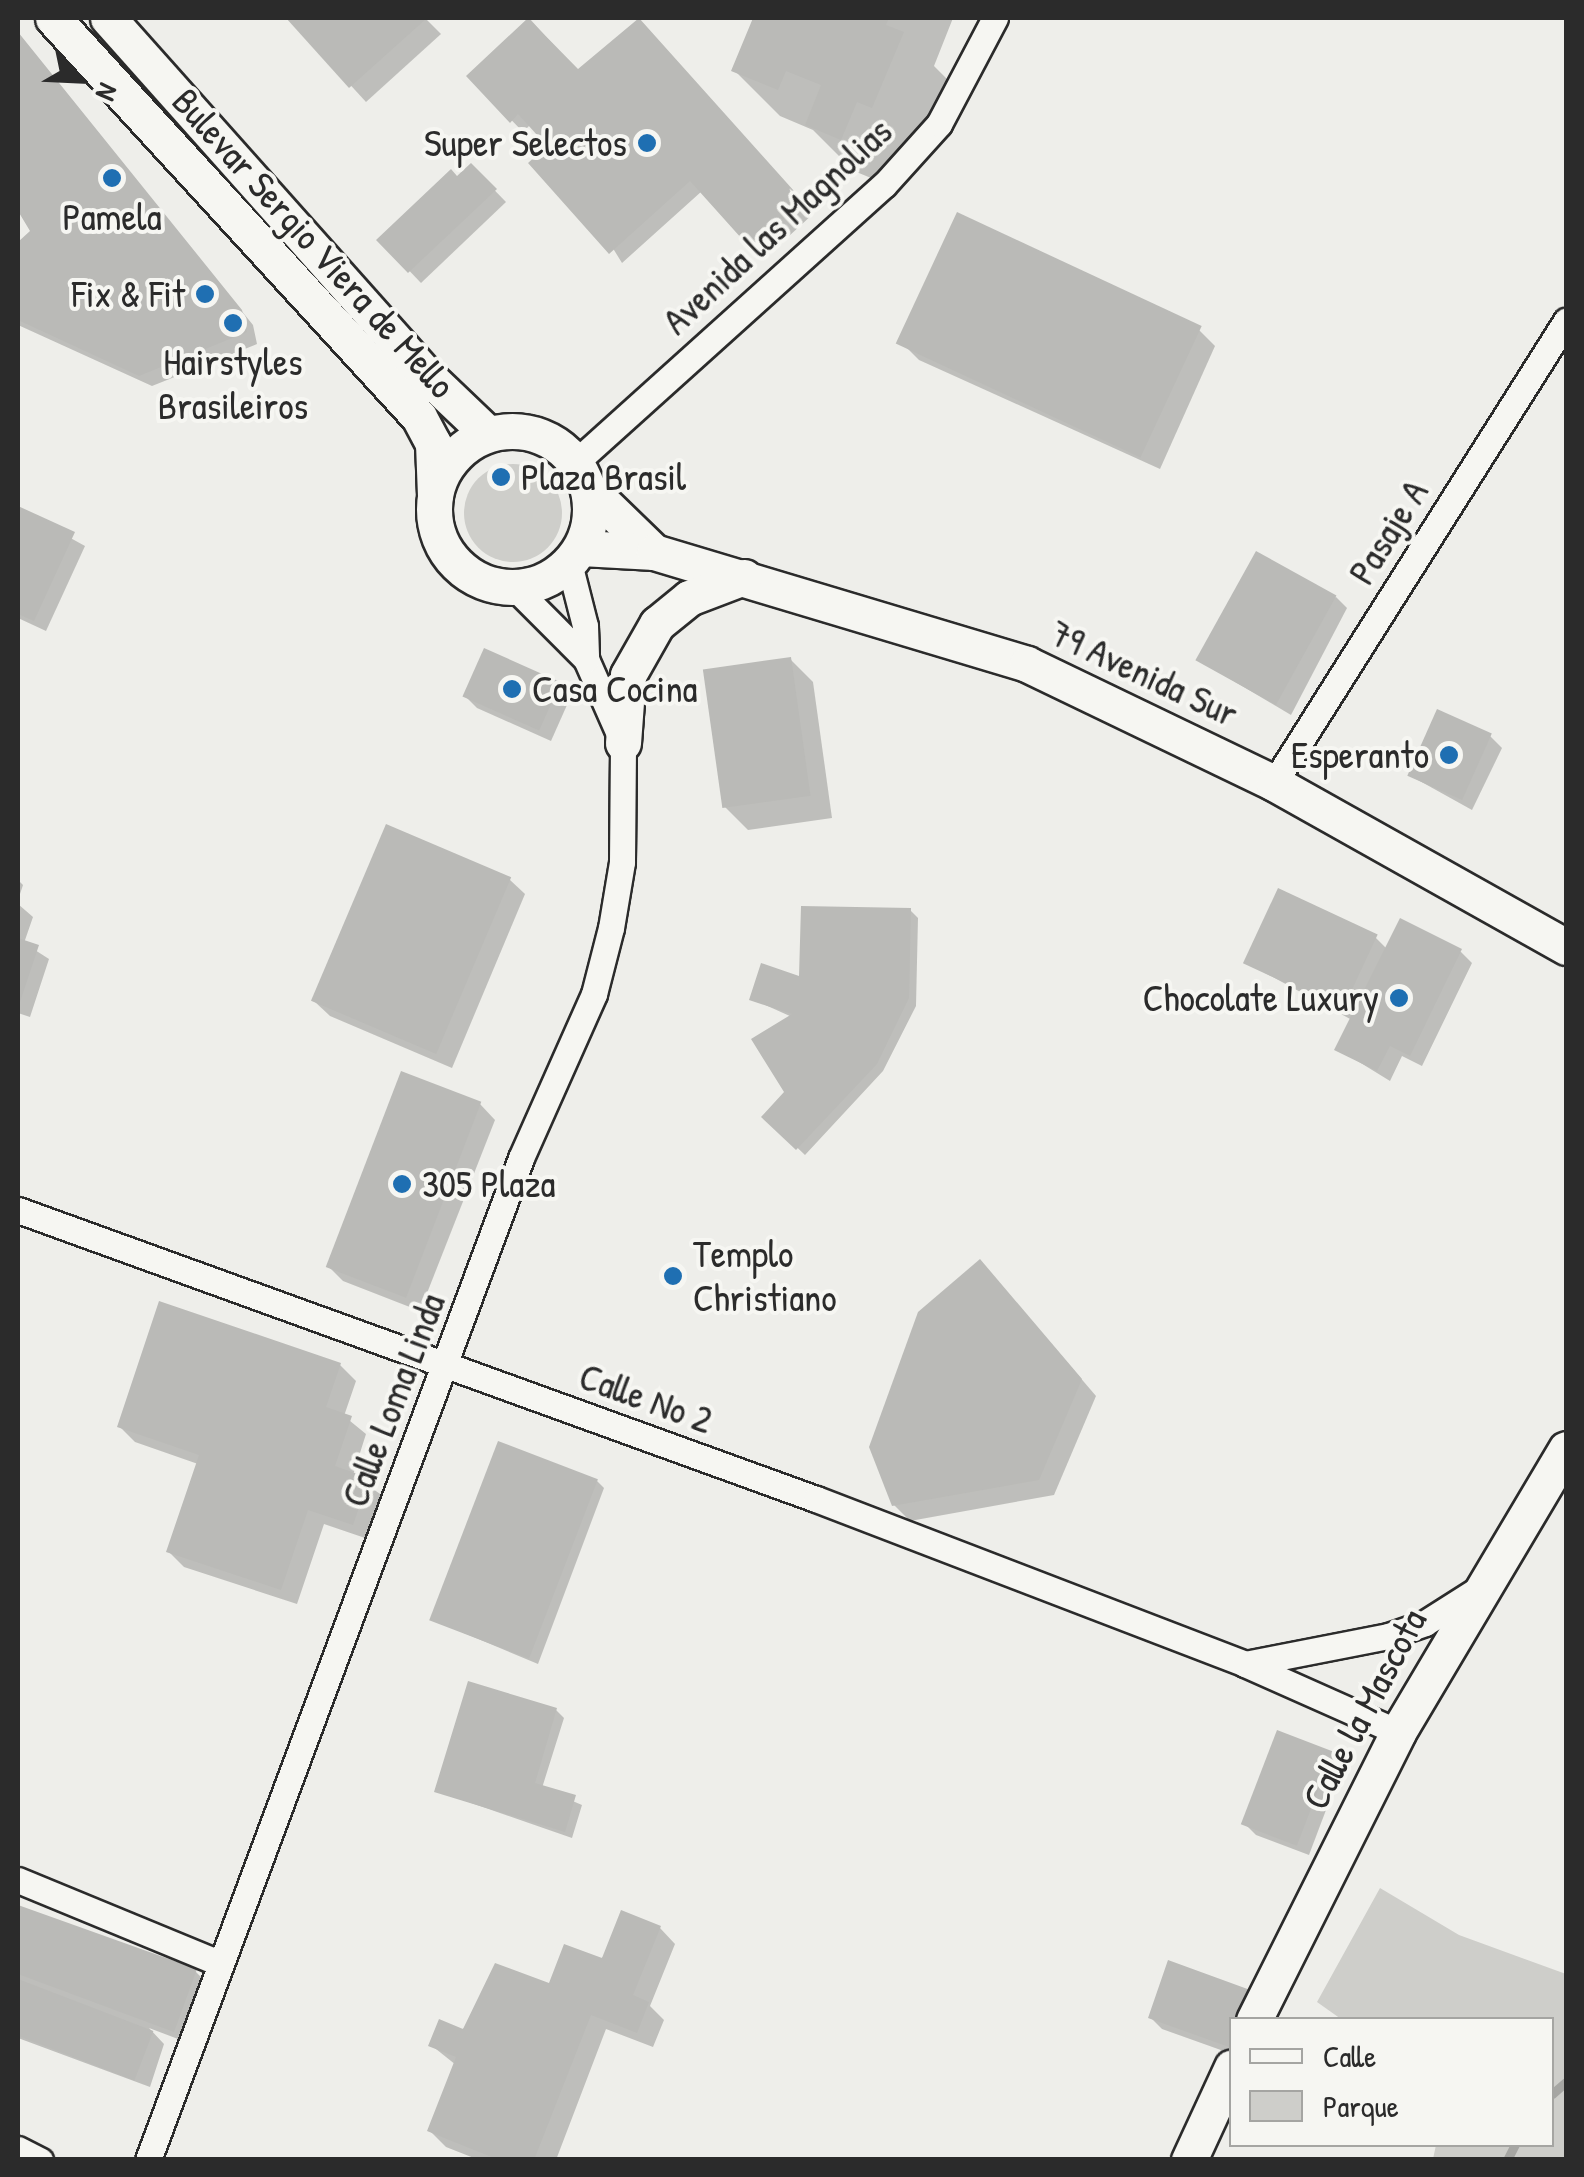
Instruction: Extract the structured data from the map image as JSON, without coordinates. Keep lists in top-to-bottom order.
{
  "streets": {
    "main road": ["Bulevar Sergio Viera de Mello", "79 Avenida Sur", "Calle la Mascota"],
    "street": [
      "Avenida las Magnolias",
      "Pasaje A",
      "Calle No 2",
      "Calle Loma Linda"
    ]
  },
  "crossings": [
    ["Avenida las Magnolias", "Bulevar Sergio Viera de Mello"],
    ["Avenida las Magnolias", "79 Avenida Sur"],
    ["Avenida las Magnolias", "Calle Loma Linda"],
    ["Bulevar Sergio Viera de Mello", "79 Avenida Sur"],
    ["Bulevar Sergio Viera de Mello", "Calle Loma Linda"],
    ["Pasaje A", "79 Avenida Sur"],
    ["79 Avenida Sur", "Calle Loma Linda"],
    ["Calle No 2", "Calle Loma Linda"],
    ["Calle No 2", "Calle la Mascota"]
  ],
  "places": [
    "Super Selectos",
    "Pamela",
    "Fix & Fit",
    "Hairstyles Brasileiros",
    "Plaza Brasil",
    "Casa Cocina",
    "Esperanto",
    "Chocolate Luxury",
    "305 Plaza",
    "Templo Christiano"
  ],
  "legend": ["Calle", "Parque"],
  "north": "bottom right"
}
